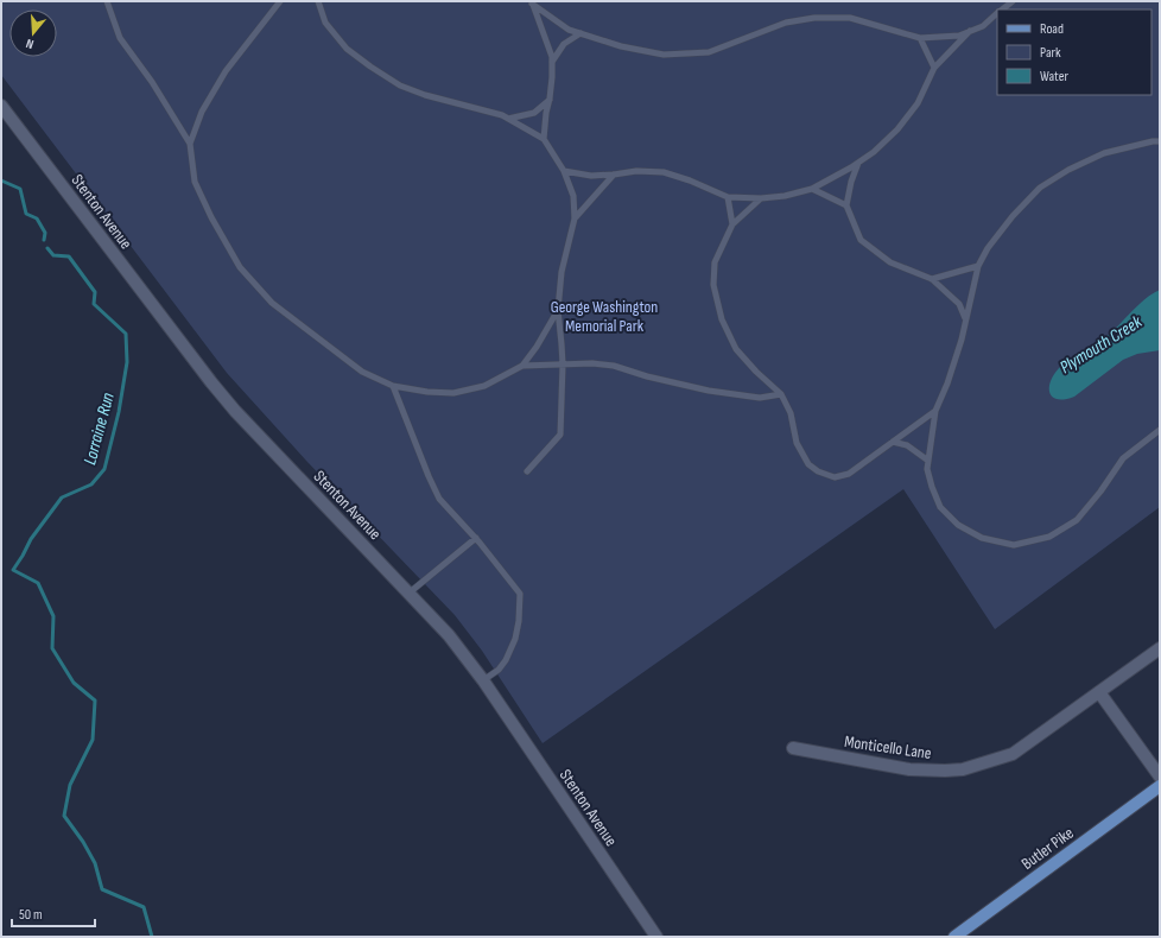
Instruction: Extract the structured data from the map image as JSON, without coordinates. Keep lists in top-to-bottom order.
{
  "streets": {
    "main road": ["Stenton Avenue", "Monticello Lane", "Butler Pike"]
  },
  "water": ["Plymouth Creek", "Lorraine Run"],
  "parks": ["George Washington Memorial Park"],
  "legend": ["Road", "Park", "Water"],
  "scale_bar": "50 m",
  "north": "bottom"
}
